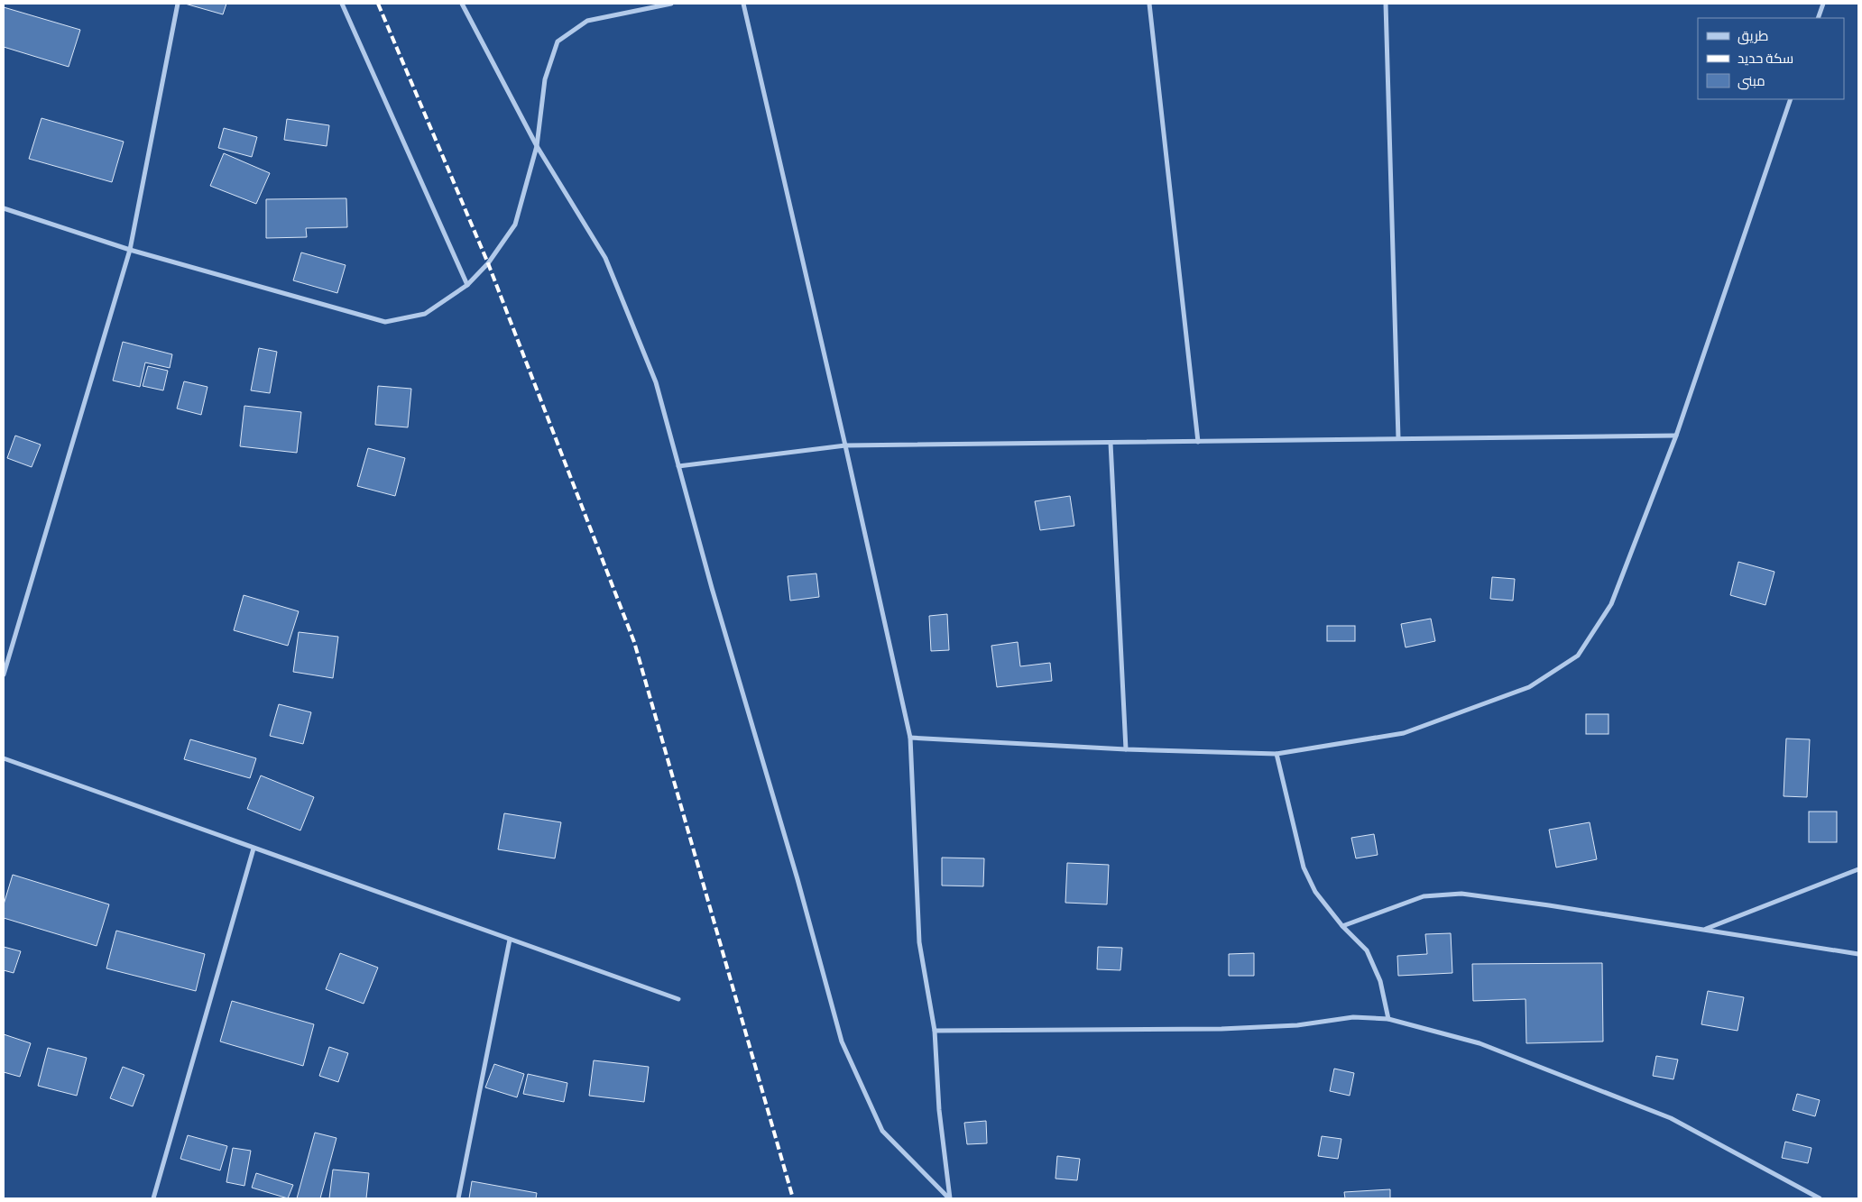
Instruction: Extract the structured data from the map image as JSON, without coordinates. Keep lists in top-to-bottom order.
{
  "legend": ["طريق", "سكة حديد", "مبنى"]
}
